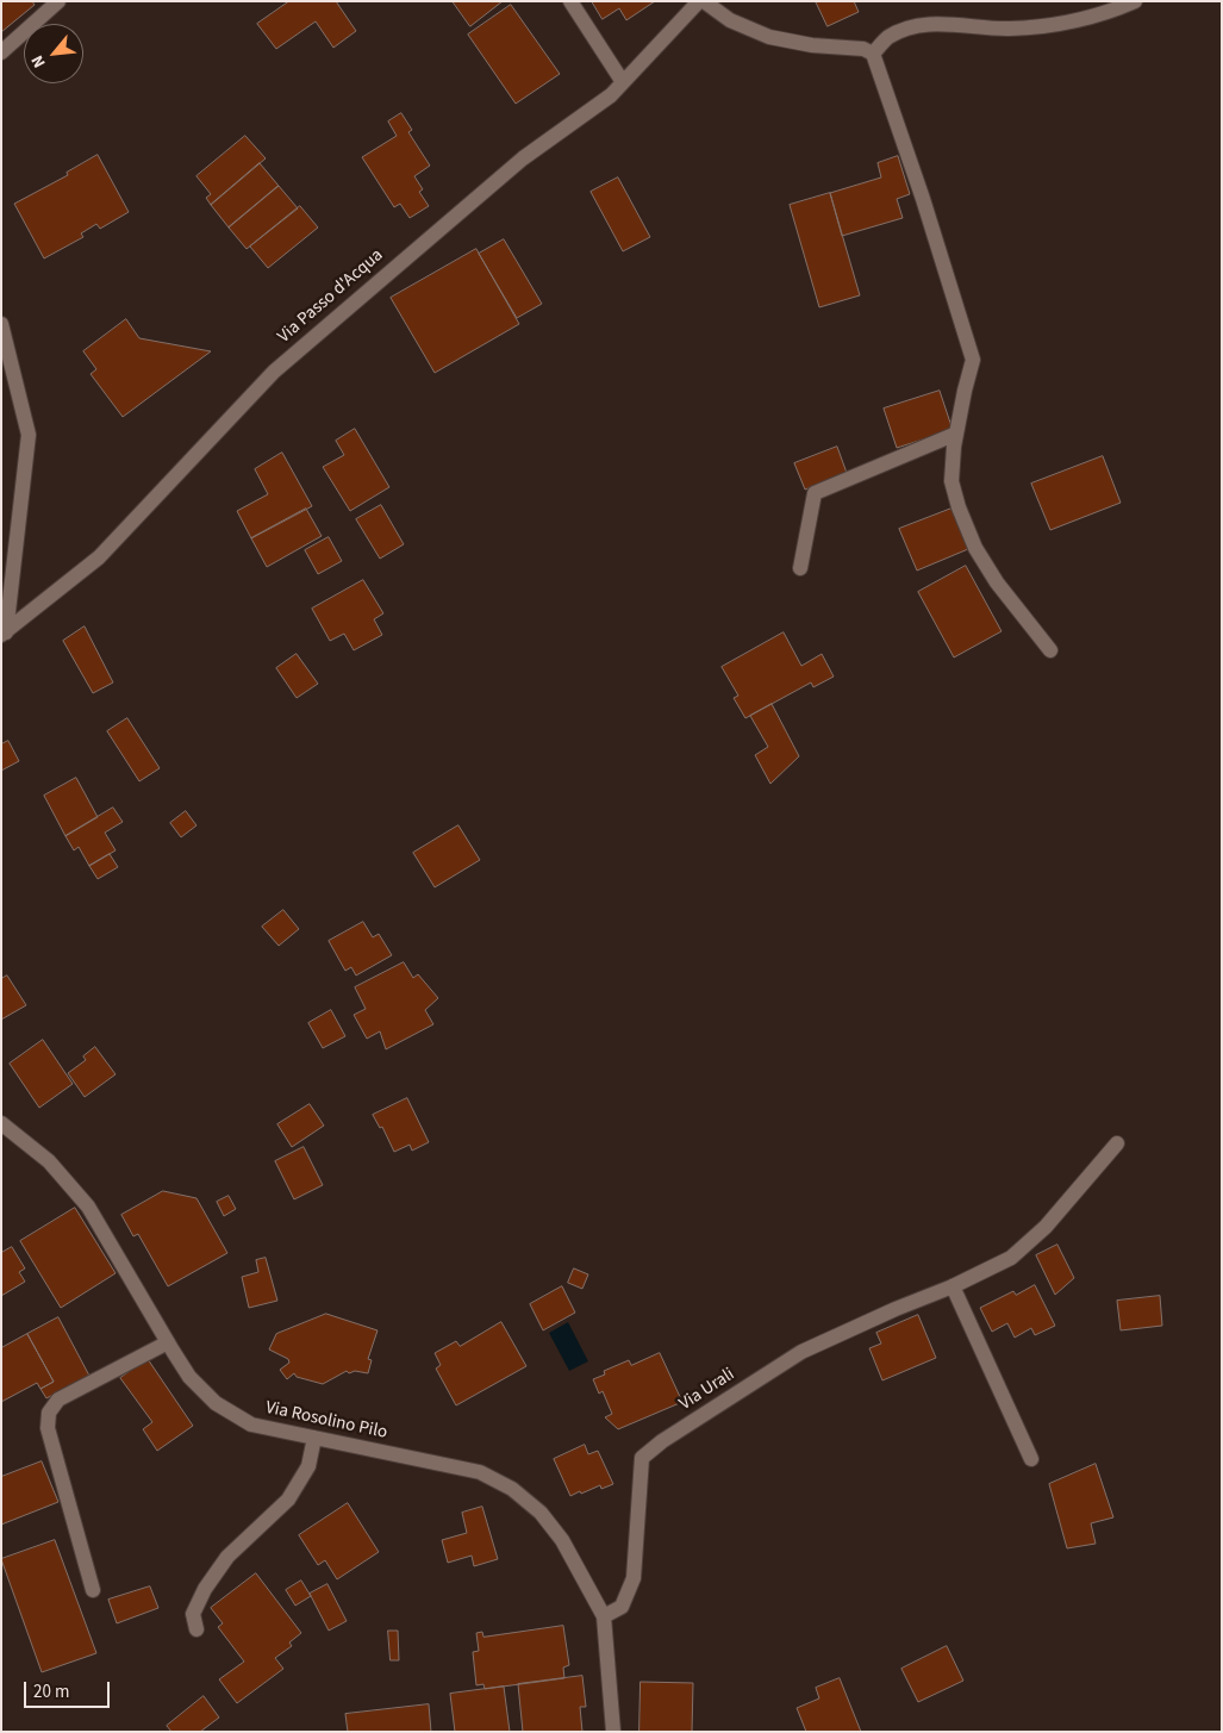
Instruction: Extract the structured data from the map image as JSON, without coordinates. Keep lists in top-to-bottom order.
{
  "streets": {
    "street": ["Via Passo d'Acqua", "Via Urali", "Via Rosolino Pilo"]
  },
  "crossings": [
    ["Via Urali", "Via Rosolino Pilo"]
  ],
  "scale_bar": "20 m",
  "north": "bottom left"
}
